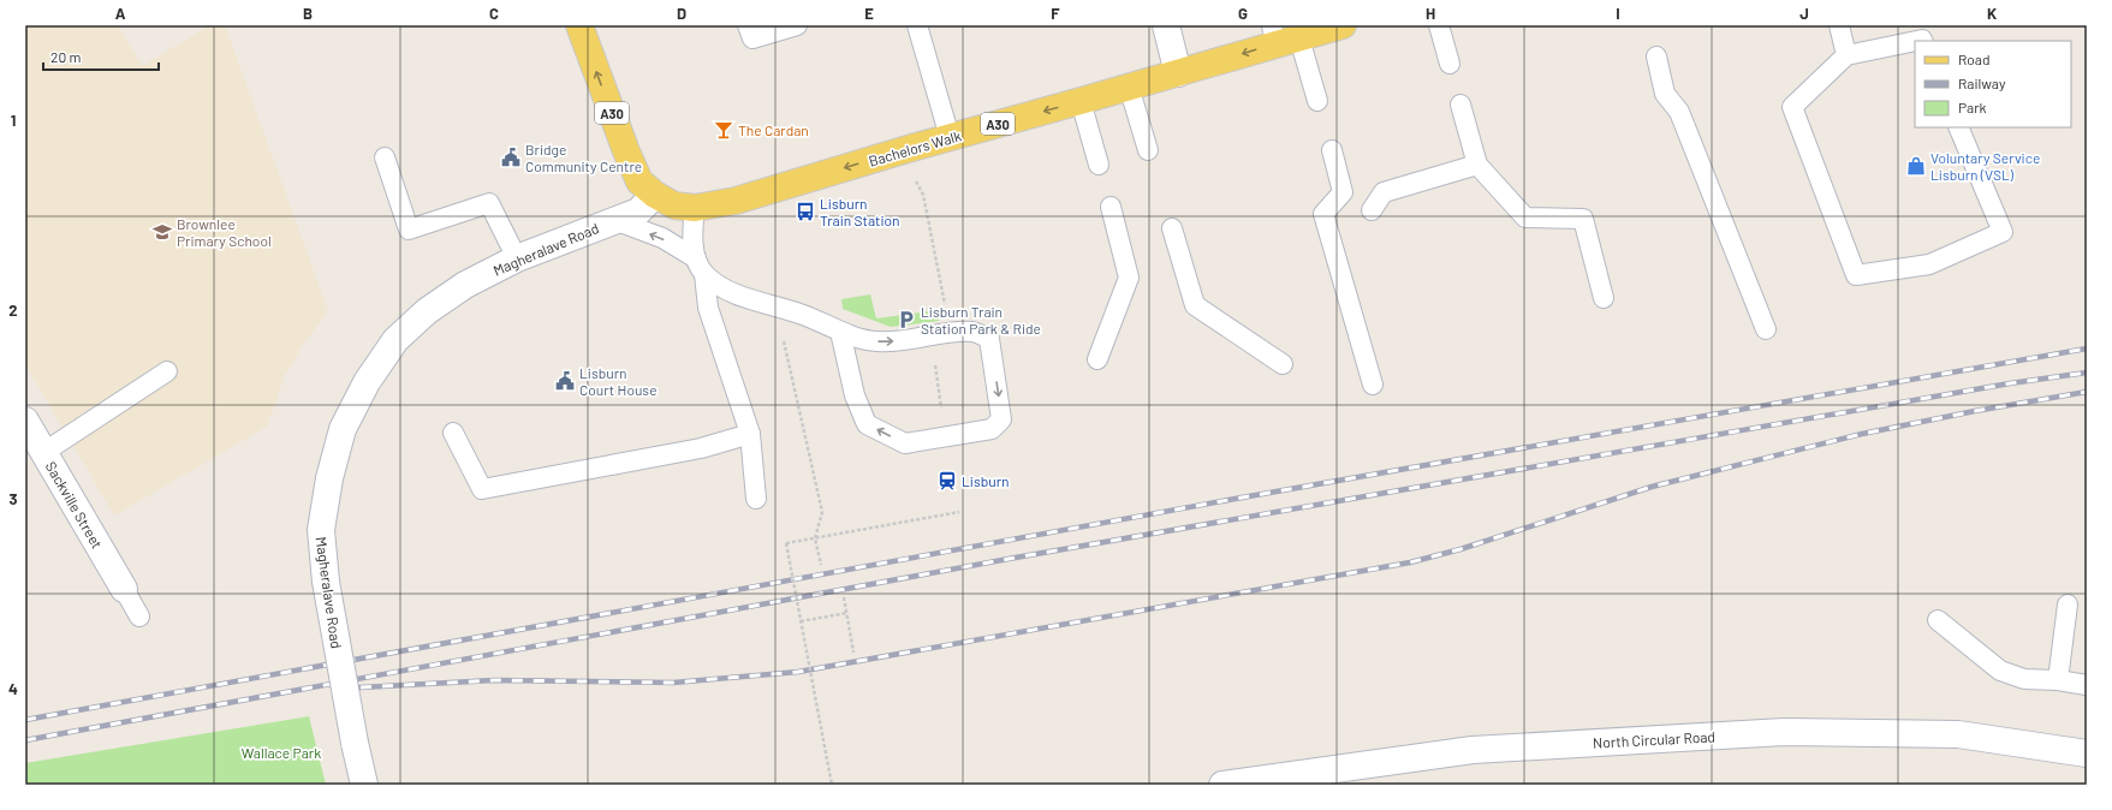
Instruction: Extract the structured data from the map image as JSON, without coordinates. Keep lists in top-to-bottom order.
{
  "streets": {
    "main road": ["A30", "Bachelors Walk"],
    "street": ["Magheralave Road", "Sackville Street", "North Circular Road"]
  },
  "crossings": [
    ["A30", "Bachelors Walk"],
    ["A30", "Magheralave Road"],
    ["Bachelors Walk", "Magheralave Road"]
  ],
  "one_way": ["Bachelors Walk"],
  "parks": ["Wallace Park"],
  "places": {
    "bar": ["The Cardan"],
    "public building": ["Bridge Community Centre", "Lisburn Court House"],
    "shop": ["Voluntary Service Lisburn (VSL)"],
    "bus stop": ["Lisburn Train Station"],
    "school or university": ["Brownlee Primary School"],
    "parking": ["Lisburn Train Station Park & Ride"],
    "station": ["Lisburn"]
  },
  "legend": ["Road", "Railway", "Park"],
  "scale_bar": "20 m",
  "grid": {
    "columns": [
      "A",
      "B",
      "C",
      "D",
      "E",
      "F",
      "G",
      "H",
      "I",
      "J",
      "K"
    ],
    "rows": [
      "1",
      "2",
      "3",
      "4"
    ]
  }
}
